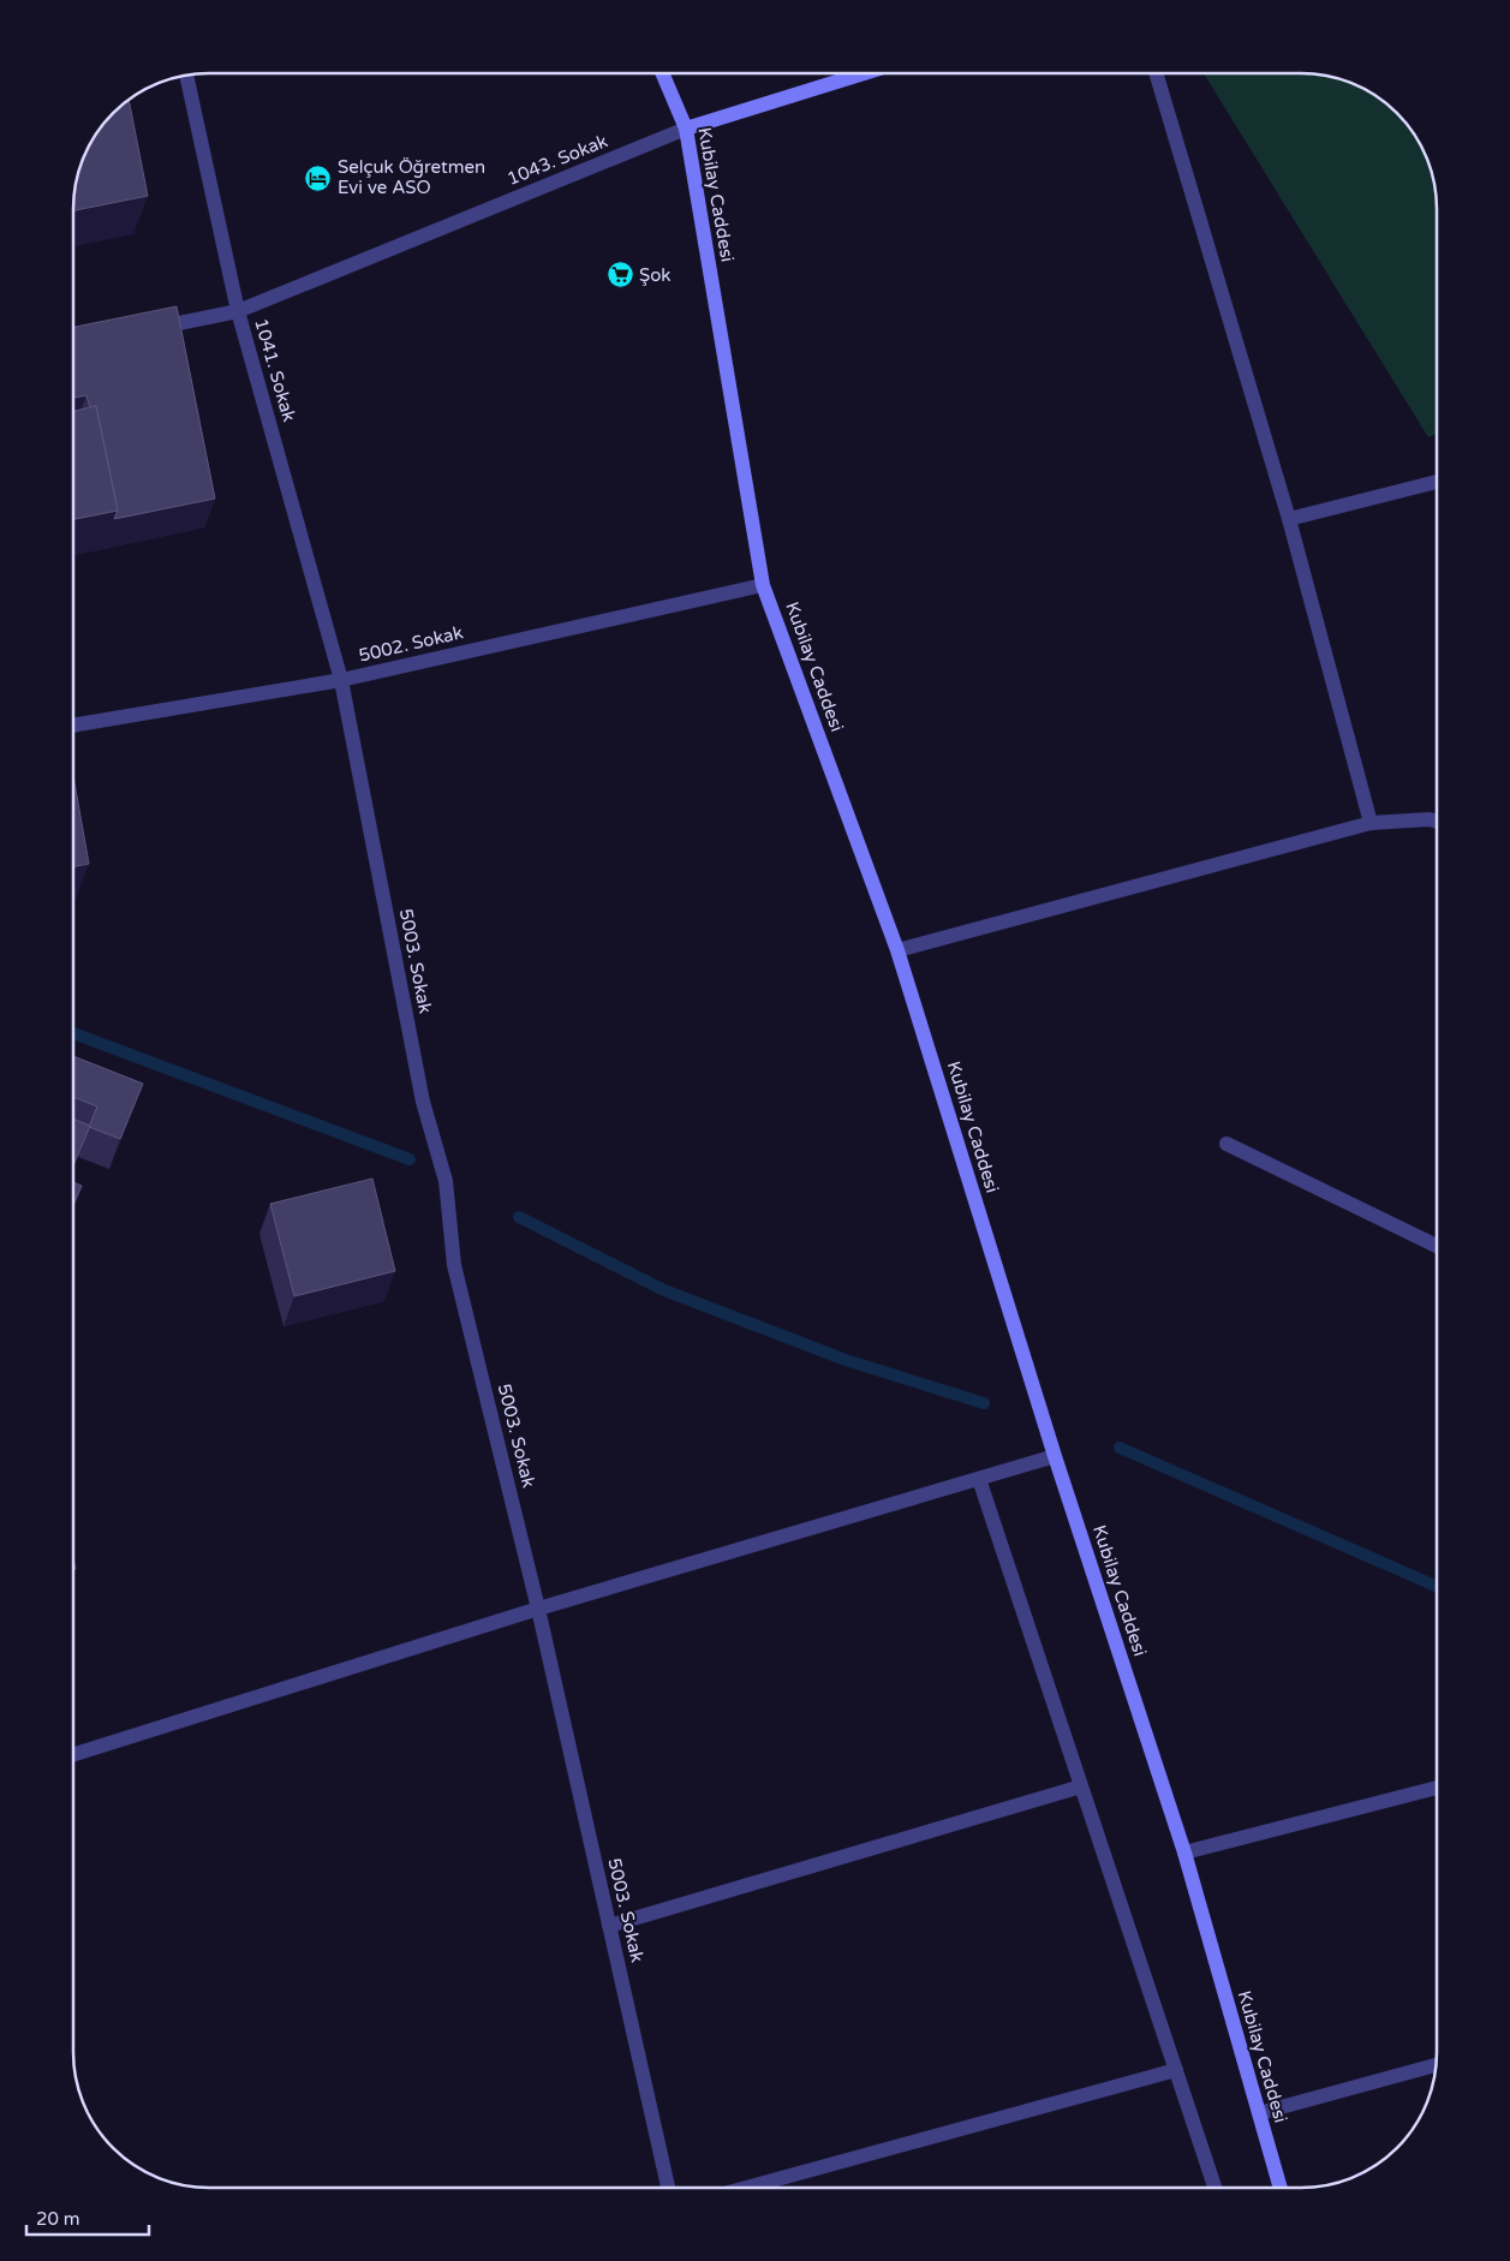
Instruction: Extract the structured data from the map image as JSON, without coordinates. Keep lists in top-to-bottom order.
{
  "streets": {
    "street": [
      "1043. Sokak",
      "Kubilay Caddesi",
      "1041. Sokak",
      "5002. Sokak",
      "5003. Sokak"
    ]
  },
  "crossings": [
    ["1043. Sokak", "Kubilay Caddesi"],
    ["1043. Sokak", "1041. Sokak"],
    ["Kubilay Caddesi", "5002. Sokak"],
    ["1041. Sokak", "5002. Sokak"],
    ["1041. Sokak", "5003. Sokak"],
    ["5002. Sokak", "5003. Sokak"]
  ],
  "places": {
    "hotel": ["Selçuk Öğretmen Evi ve ASO"],
    "supermarket": ["Şok"]
  },
  "scale_bar": "20 m"
}
